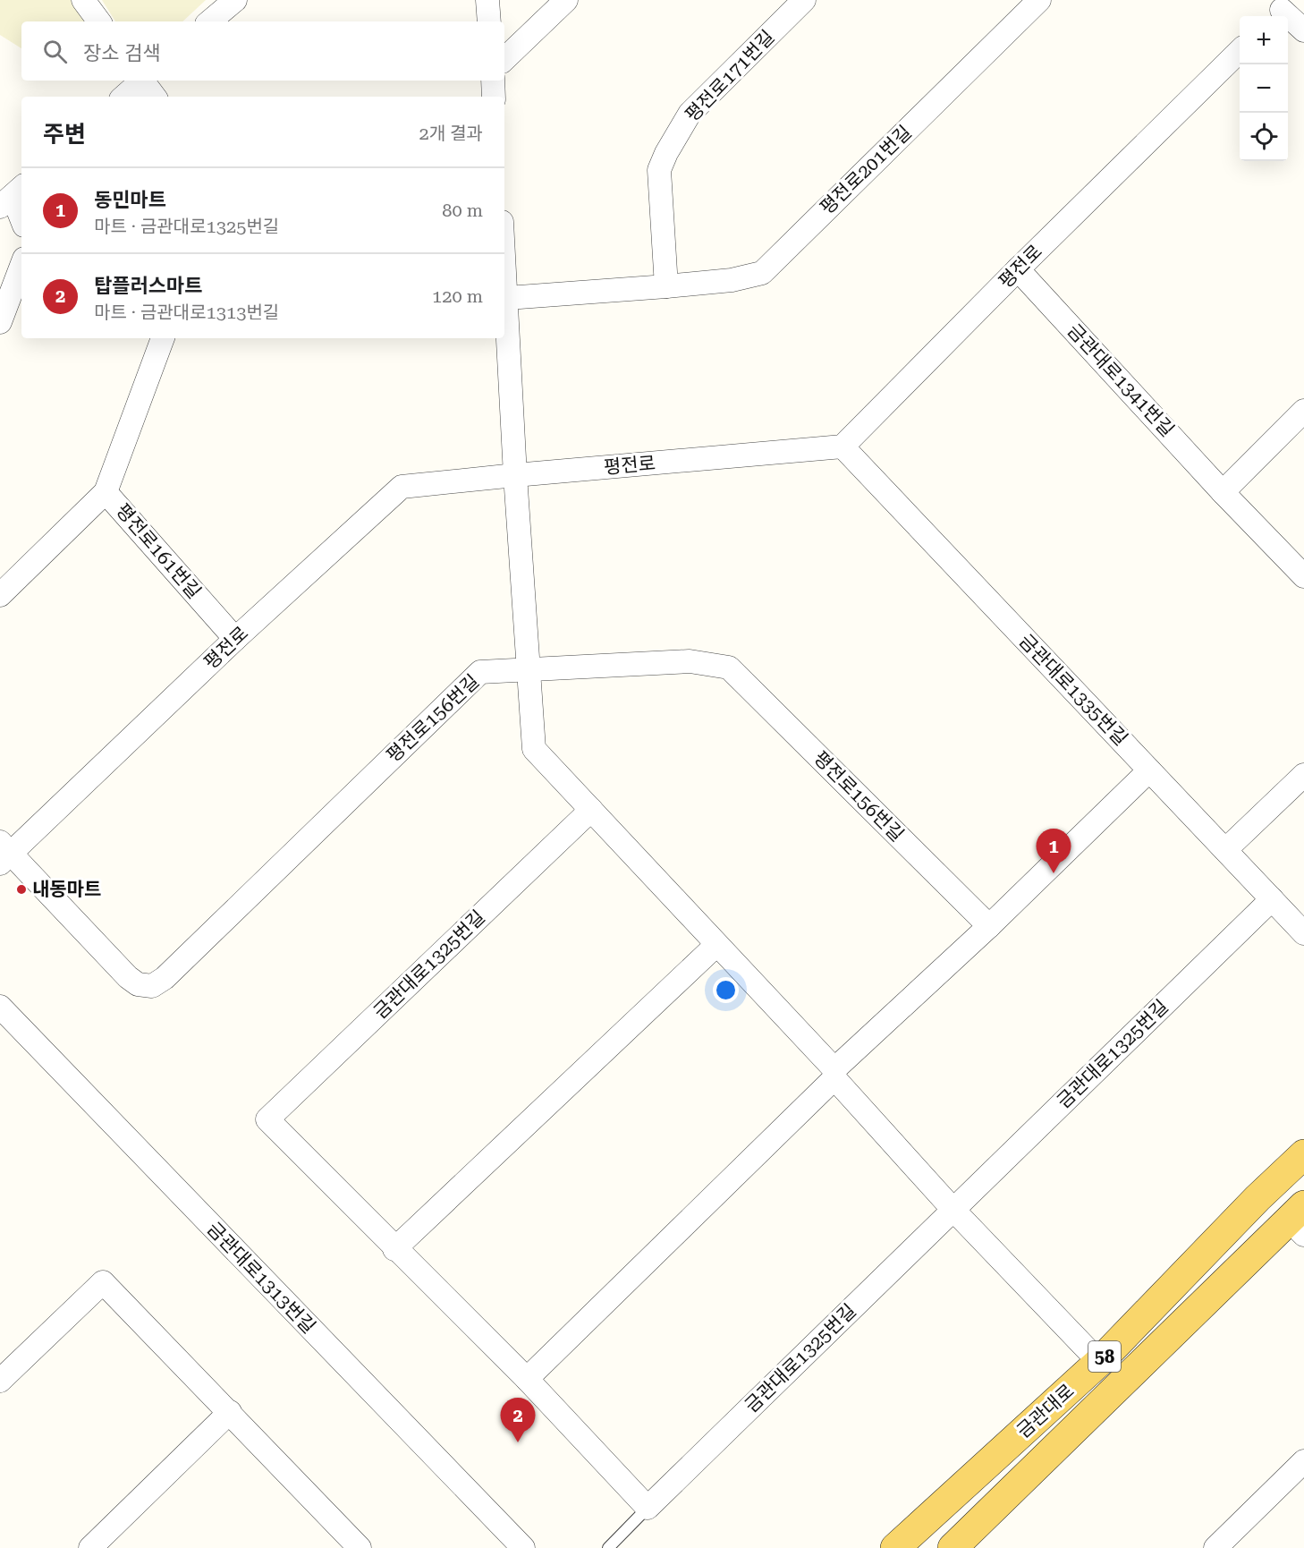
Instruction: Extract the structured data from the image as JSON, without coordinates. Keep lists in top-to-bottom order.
{
  "streets": {
    "main road": ["58", "금관대로"],
    "street": [
      "평전로171번길",
      "평전로201번길",
      "평전로",
      "금관대로1341번길",
      "평전로161번길",
      "금관대로1335번길",
      "평전로156번길",
      "금관대로1325번길",
      "금관대로1313번길"
    ]
  },
  "crossings": [
    ["평전로171번길", "평전로201번길"],
    ["평전로", "금관대로1341번길"],
    ["평전로", "평전로161번길"],
    ["평전로", "금관대로1335번길"],
    ["평전로", "평전로156번길"],
    ["금관대로1335번길", "금관대로1325번길"]
  ],
  "places": ["내동마트"],
  "page": {
    "map_buttons": ["+", "−"],
    "search": "장소 검색",
    "heading": ["주변", "2개 결과"],
    "list": [
      {
        "mark": "1",
        "name": "동민마트",
        "note": "마트 · 금관대로1325번길",
        "value": "80 m"
      },
      {
        "mark": "2",
        "name": "탑플러스마트",
        "note": "마트 · 금관대로1313번길",
        "value": "120 m"
      }
    ],
    "pins": ["1", "2"]
  }
}
